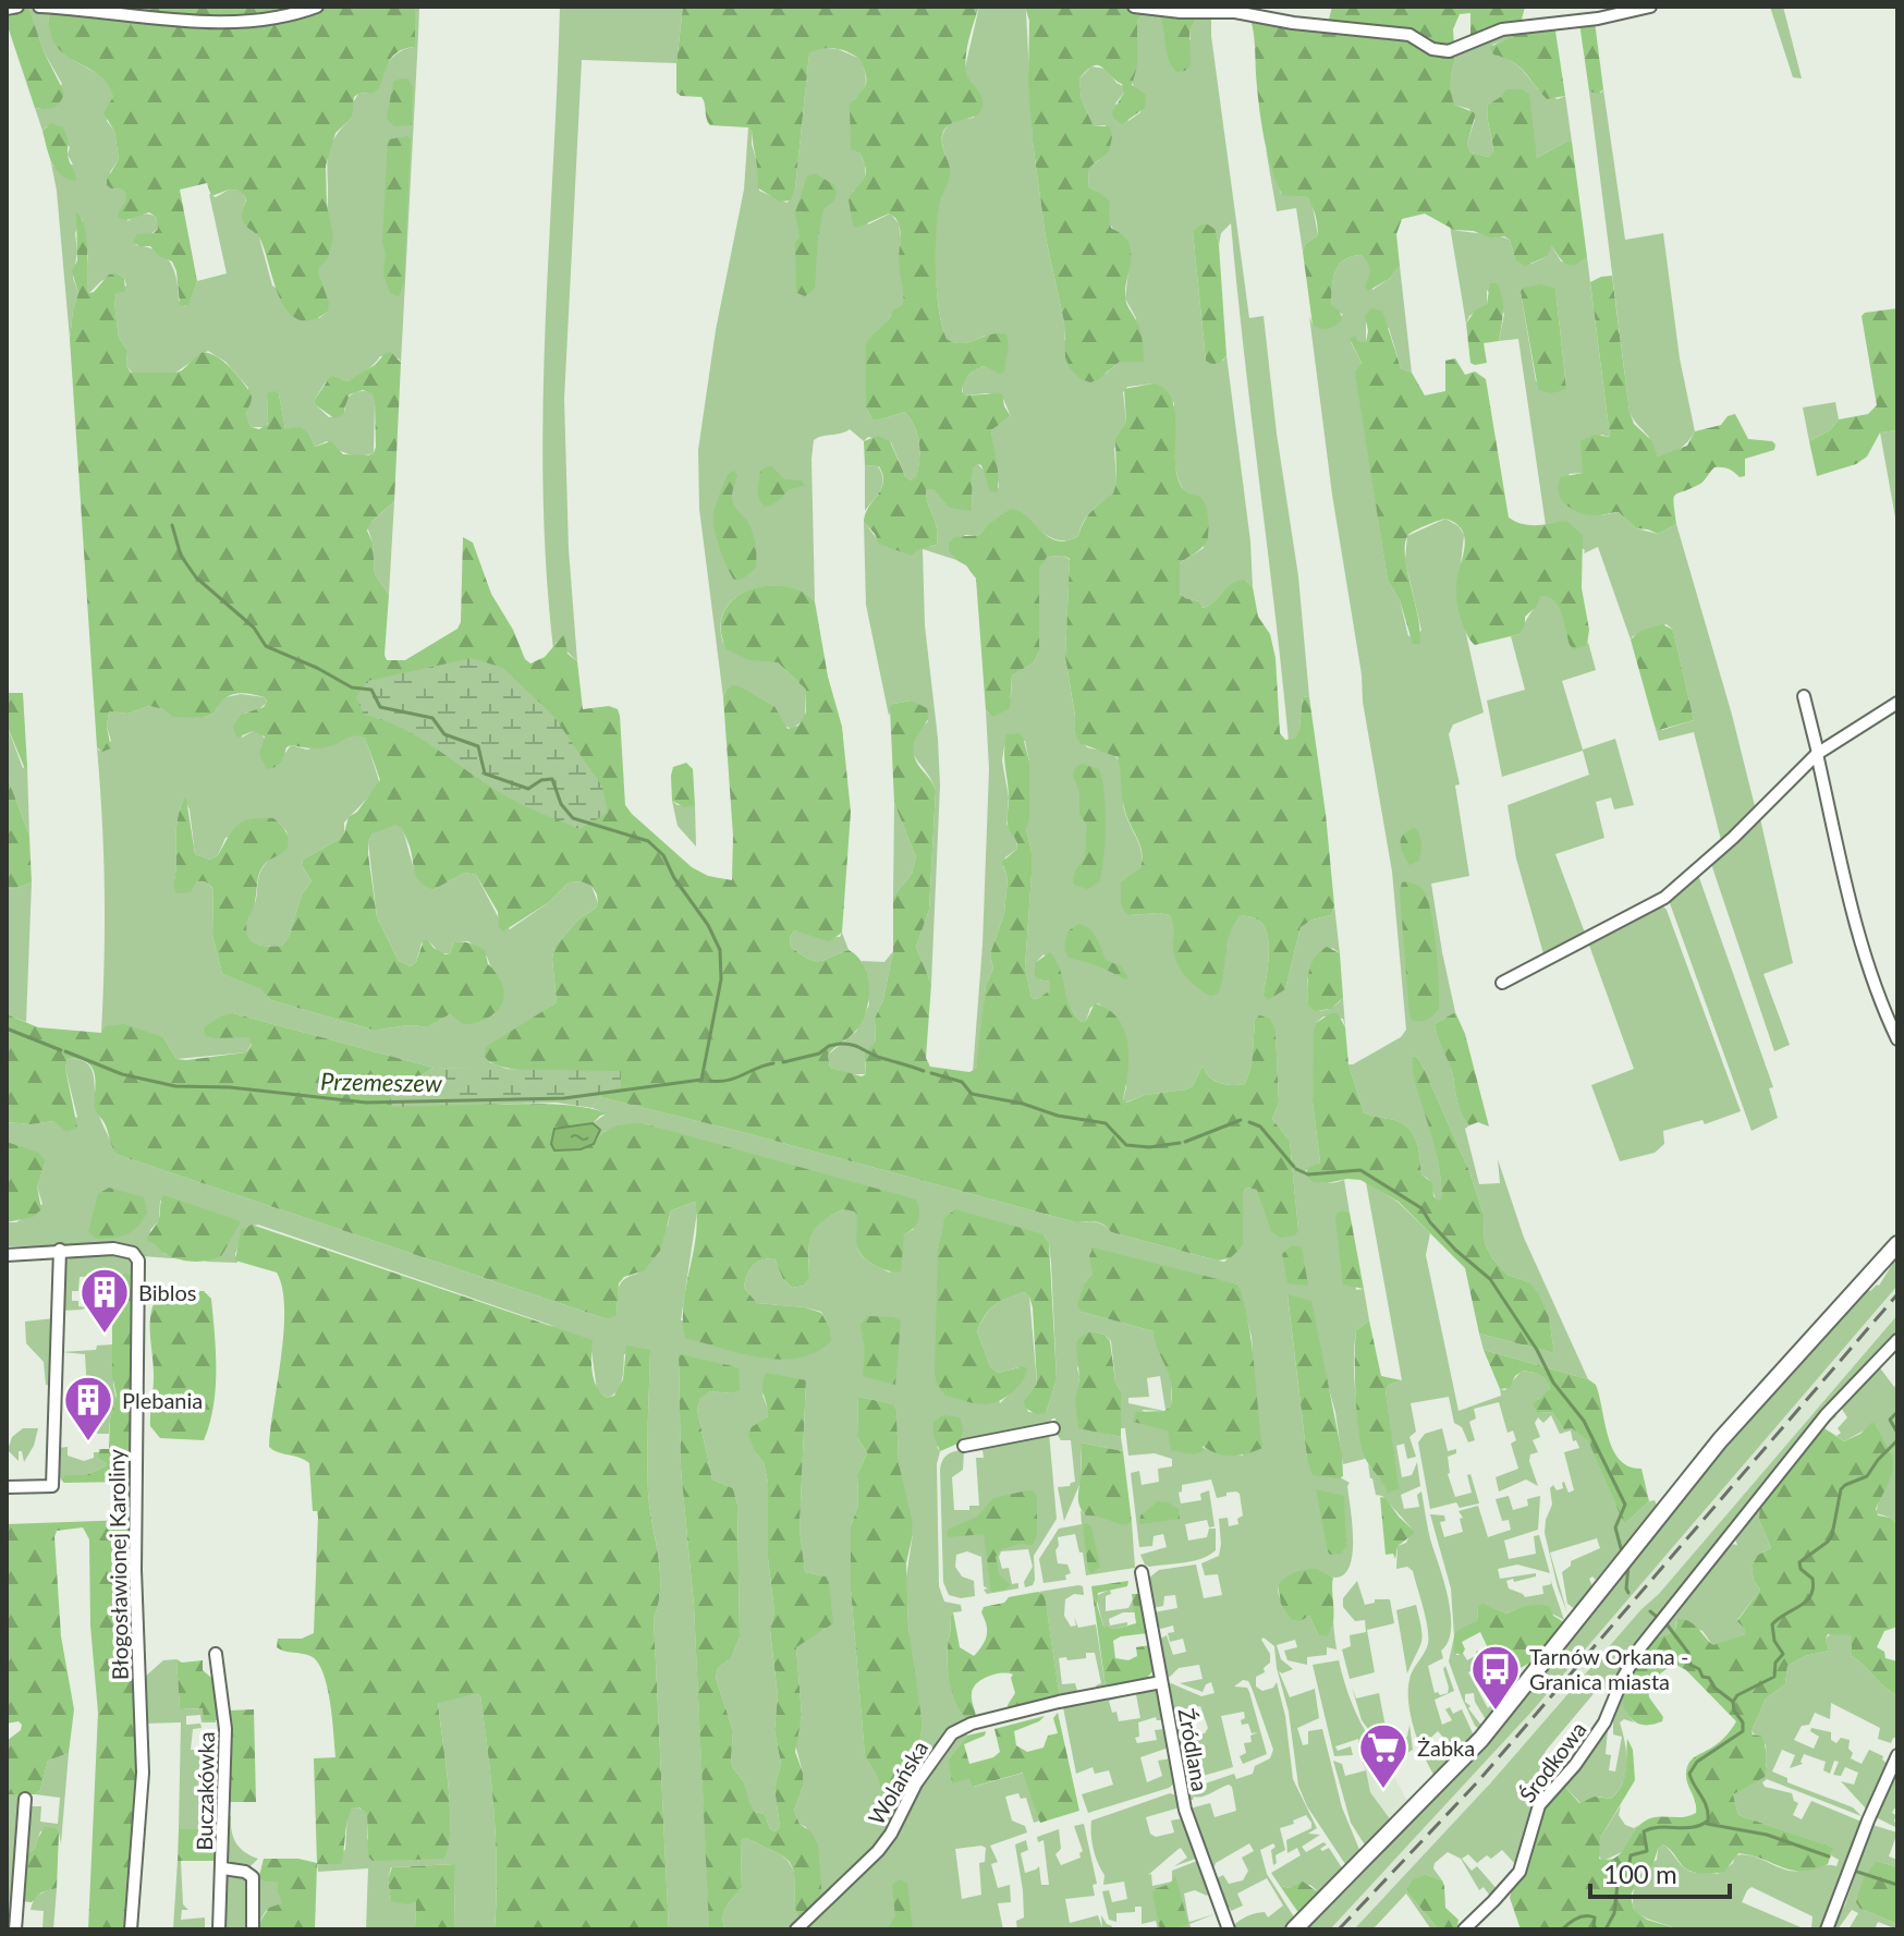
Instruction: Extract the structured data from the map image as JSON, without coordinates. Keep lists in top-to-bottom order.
{
  "streets": {
    "street": [
      "Błogosławionej Karoliny",
      "Źródlana",
      "Środkowa",
      "Wolańska",
      "Buczakówka"
    ]
  },
  "crossings": [
    ["Źródlana", "Wolańska"]
  ],
  "water": ["Przemeszew"],
  "places": {
    "building": ["Biblos", "Plebania"],
    "bus stop": ["Tarnów Orkana - Granica miasta"],
    "supermarket": ["Żabka"]
  },
  "scale_bar": "100 m"
}
